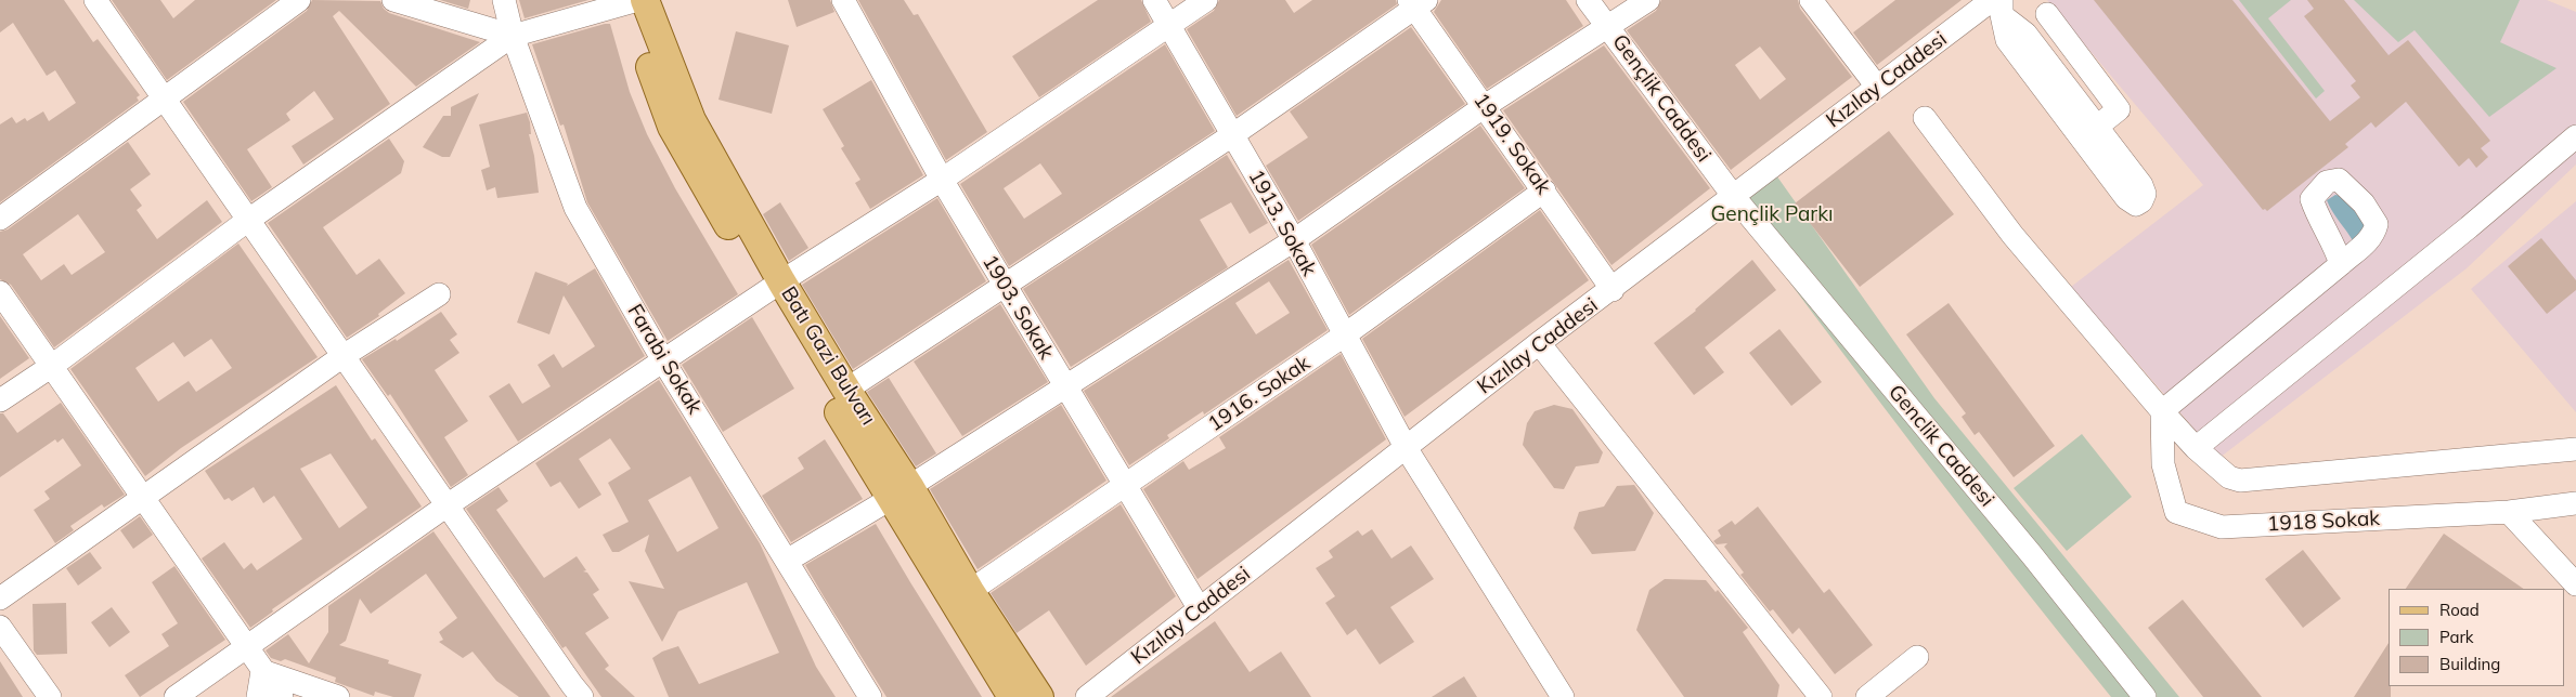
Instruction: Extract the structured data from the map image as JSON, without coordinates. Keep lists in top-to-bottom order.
{
  "streets": {
    "main road": ["Batı Gazi Bulvarı"],
    "street": [
      "Kızılay Caddesi",
      "Gençlik Caddesi",
      "1919. Sokak",
      "1913. Sokak",
      "1903. Sokak",
      "Farabi Sokak",
      "1916. Sokak",
      "Genclik Caddesi",
      "1918 Sokak"
    ]
  },
  "crossings": [
    ["Kızılay Caddesi", "Gençlik Caddesi"],
    ["Kızılay Caddesi", "1919. Sokak"],
    ["Kızılay Caddesi", "1913. Sokak"],
    ["Kızılay Caddesi", "1903. Sokak"],
    ["Kızılay Caddesi", "Genclik Caddesi"],
    ["Gençlik Caddesi", "Genclik Caddesi"],
    ["1919. Sokak", "1916. Sokak"],
    ["1913. Sokak", "1916. Sokak"],
    ["1903. Sokak", "1916. Sokak"],
    ["Batı Gazi Bulvarı", "1916. Sokak"]
  ],
  "parks": ["Gençlik Parkı"],
  "legend": ["Road", "Park", "Building"]
}
